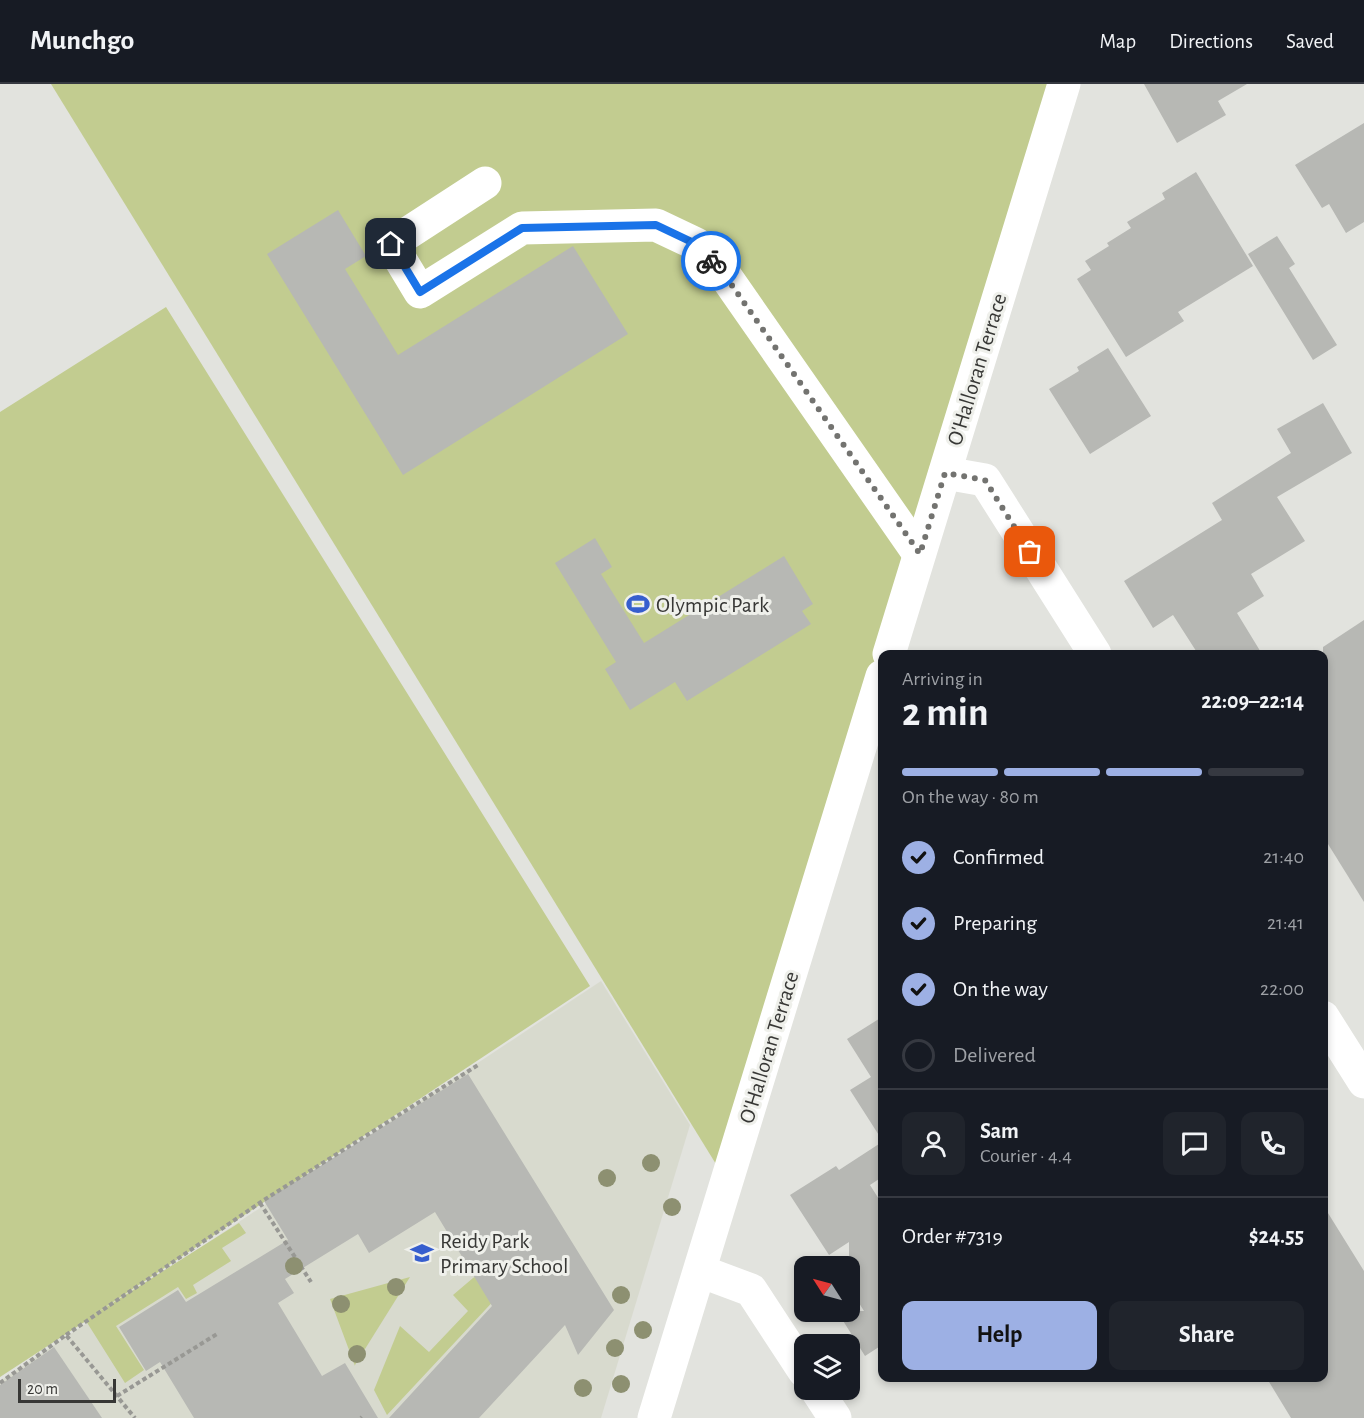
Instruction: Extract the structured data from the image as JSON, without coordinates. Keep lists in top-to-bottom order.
{
  "streets": {
    "street": ["O'Halloran Terrace"]
  },
  "places": {
    "sports": ["Olympic Park"],
    "school or university": ["Reidy Park Primary School"]
  },
  "scale_bar": "20 m",
  "north": "top left",
  "page": {
    "header": "Munchgo",
    "nav": ["Map", "Directions", "Saved"],
    "heading": ["2 min", "Arriving in", "22:09–22:14"],
    "panel": [
      "Sam",
      "Courier · 4.4",
      "Order #7319",
      "$24.55"
    ],
    "bar": "On the way · 80 m",
    "list": [
      ["Confirmed", "21:40"],
      ["Preparing", "21:41"],
      ["On the way", "22:00"],
      "Delivered"
    ],
    "buttons": ["Help", "Share"],
    "scale": "20 m"
  }
}
